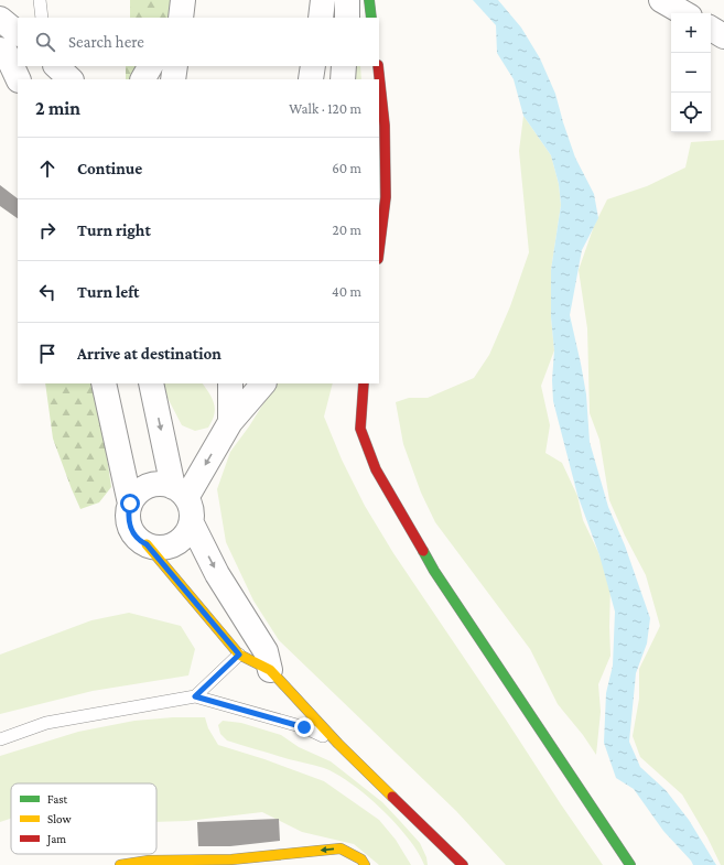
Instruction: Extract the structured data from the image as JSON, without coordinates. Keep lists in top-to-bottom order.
{
  "legend": ["Fast", "Slow", "Jam"],
  "page": {
    "map_buttons": ["+", "−"],
    "search": "Search here",
    "heading": ["2 min", "Walk · 120 m"],
    "list": [
      ["Continue", "60 m"],
      ["Turn right", "20 m"],
      ["Turn left", "40 m"],
      "Arrive at destination"
    ]
  }
}
